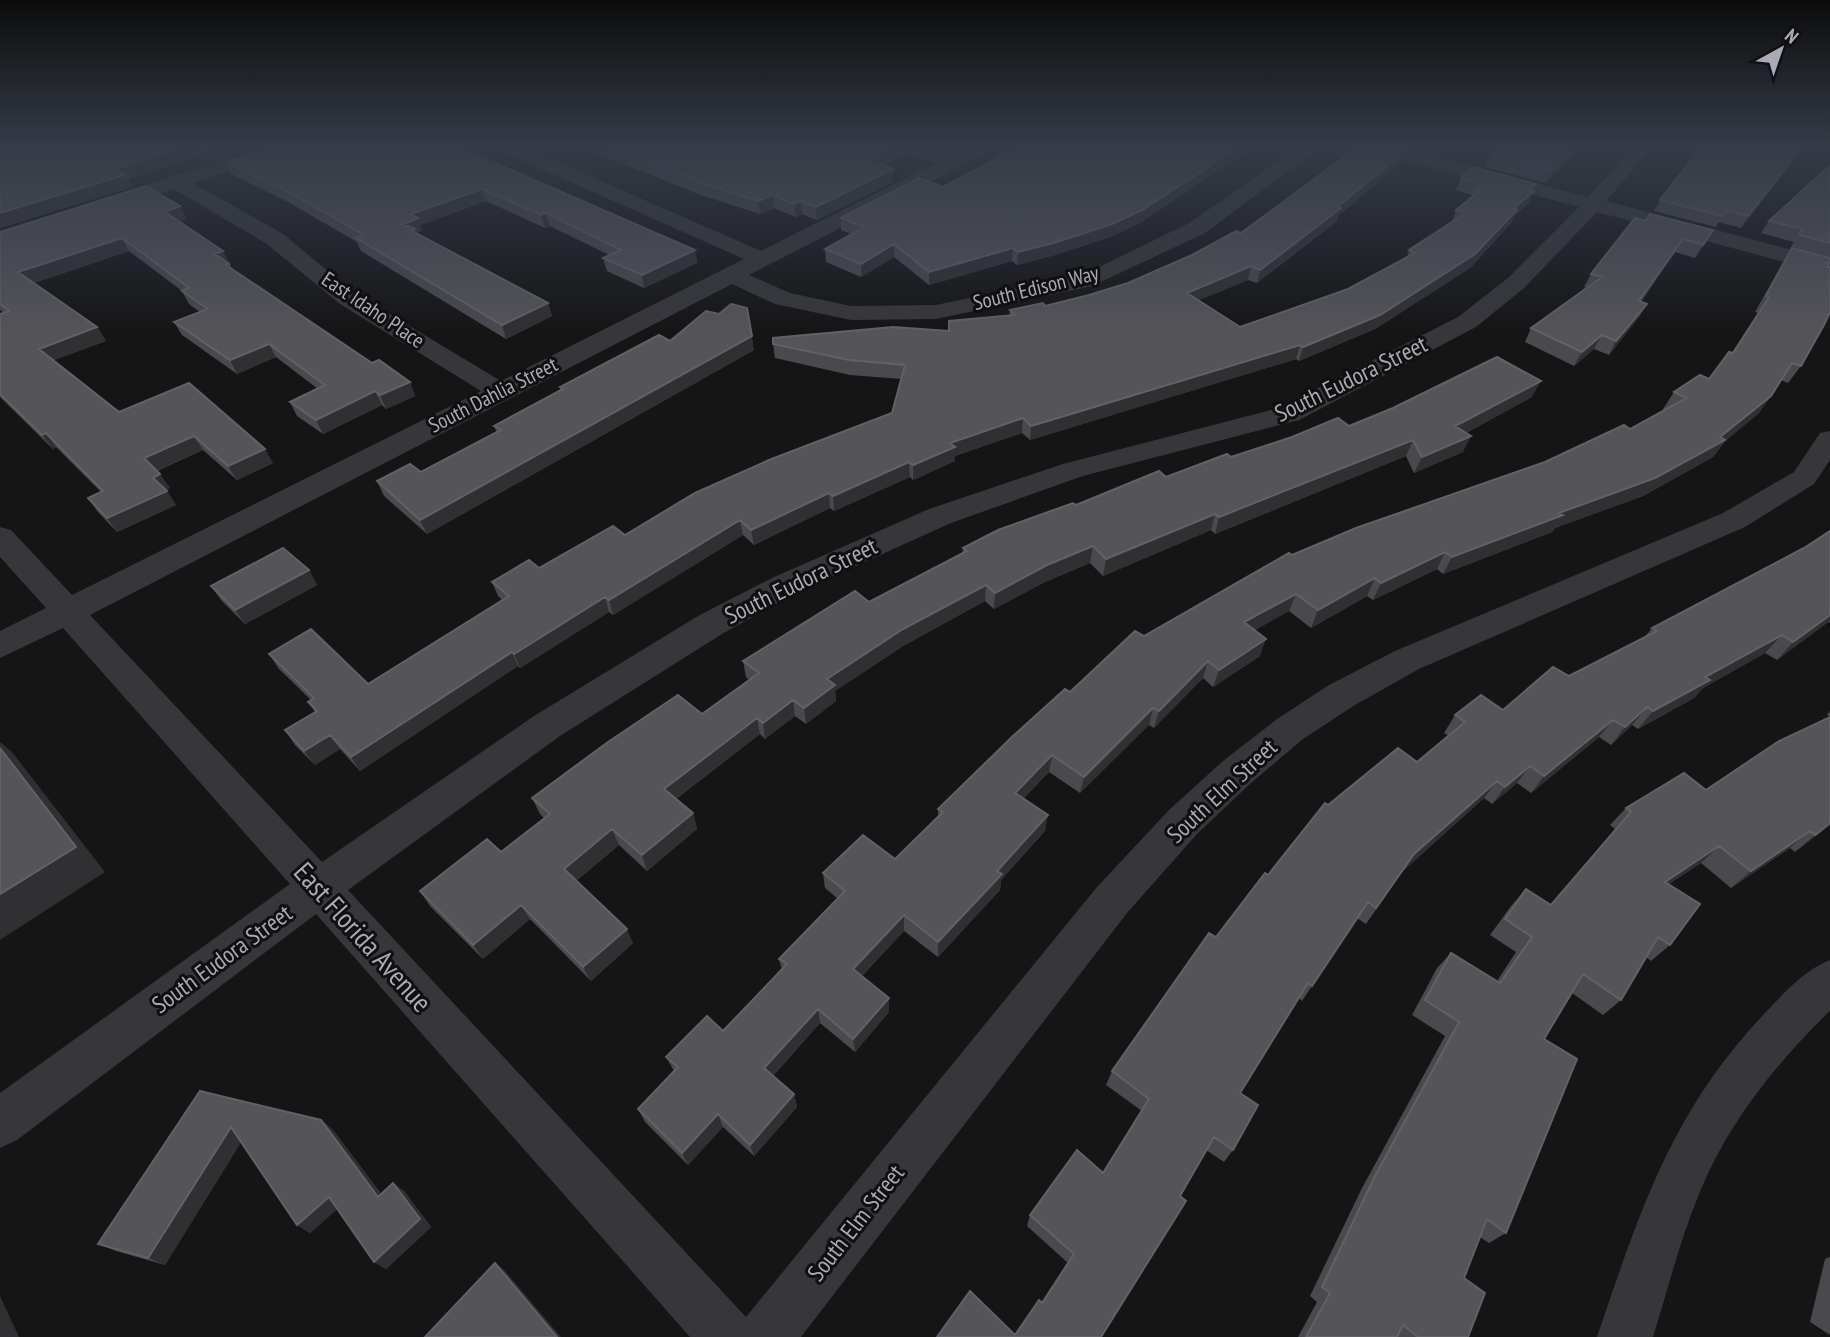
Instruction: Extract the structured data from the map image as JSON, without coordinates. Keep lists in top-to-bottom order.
{
  "streets": {
    "street": [
      "South Edison Way",
      "East Idaho Place",
      "South Eudora Street",
      "South Dahlia Street",
      "South Elm Street",
      "East Florida Avenue"
    ]
  },
  "crossings": [
    ["South Edison Way", "South Dahlia Street"],
    ["East Idaho Place", "South Dahlia Street"],
    ["South Eudora Street", "East Florida Avenue"],
    ["South Dahlia Street", "East Florida Avenue"]
  ],
  "north": "top right"
}
